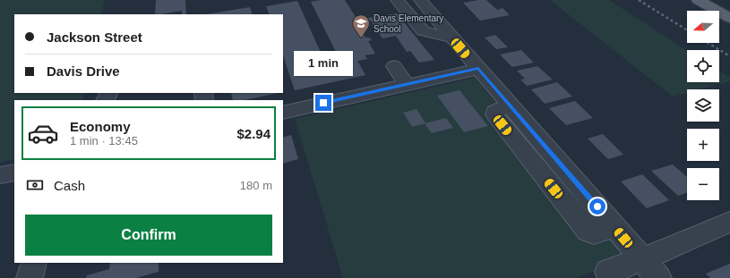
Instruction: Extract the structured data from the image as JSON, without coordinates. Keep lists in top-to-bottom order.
{
  "places": {
    "school or university": ["Davis Elementary School"]
  },
  "north": "left",
  "page": {
    "map_buttons": ["+", "−"],
    "banner": ["Jackson Street", "Davis Drive"],
    "bubble": "1 min",
    "list": [
      {
        "name": "Economy",
        "note": "1 min · 13:45",
        "value": "$2.94"
      }
    ],
    "pay": ["Cash", "180 m"],
    "buttons": "Confirm"
  }
}
